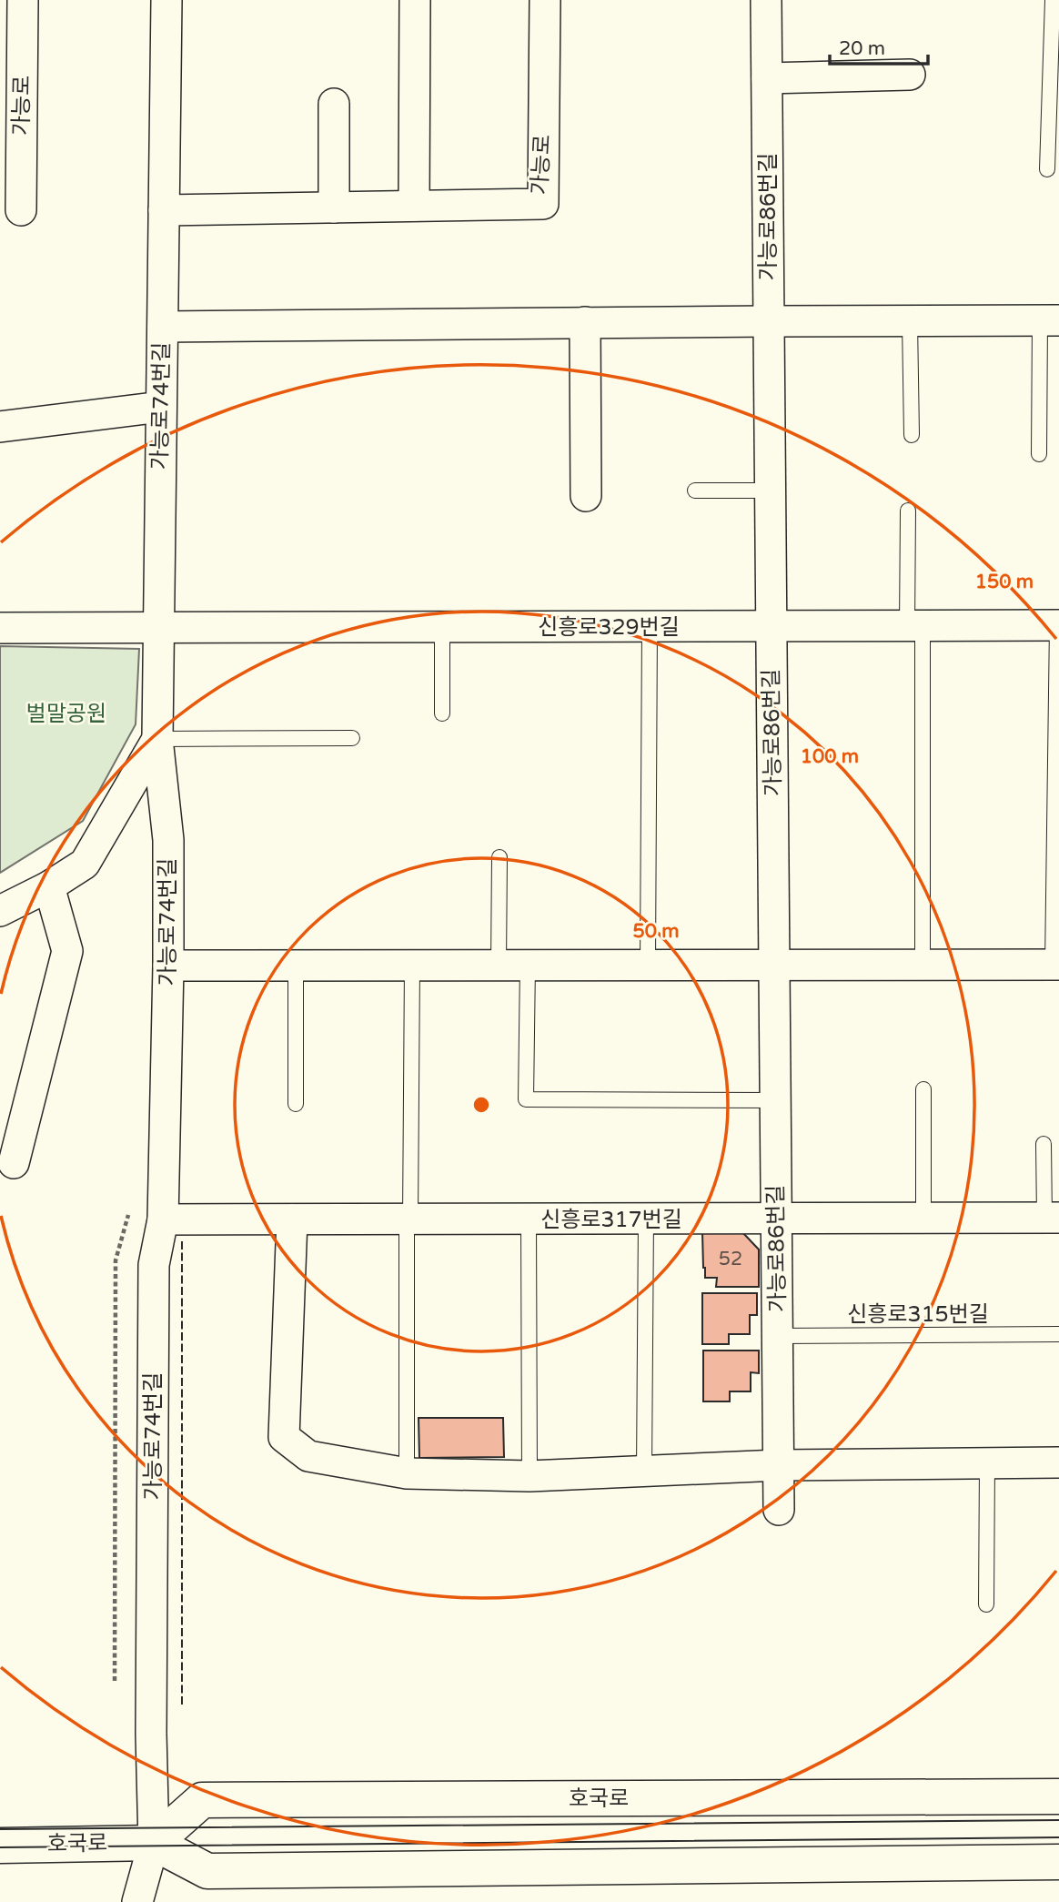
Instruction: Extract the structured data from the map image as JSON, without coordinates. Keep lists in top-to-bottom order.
{
  "streets": {
    "street": [
      "가능로",
      "가능로86번길",
      "가능로74번길",
      "신흥로329번길",
      "신흥로317번길",
      "호국로"
    ],
    "lane": ["신흥로315번길"]
  },
  "crossings": [
    ["가능로", "가능로74번길"],
    ["가능로86번길", "신흥로329번길"],
    ["가능로86번길", "신흥로317번길"],
    ["가능로86번길", "신흥로315번길"],
    ["가능로74번길", "신흥로329번길"],
    ["가능로74번길", "신흥로317번길"],
    ["가능로74번길", "호국로"]
  ],
  "parks": ["벌말공원"],
  "house_numbers": ["52"],
  "scale_bar": "20 m",
  "rings": ["150 m", "100 m", "50 m"]
}
